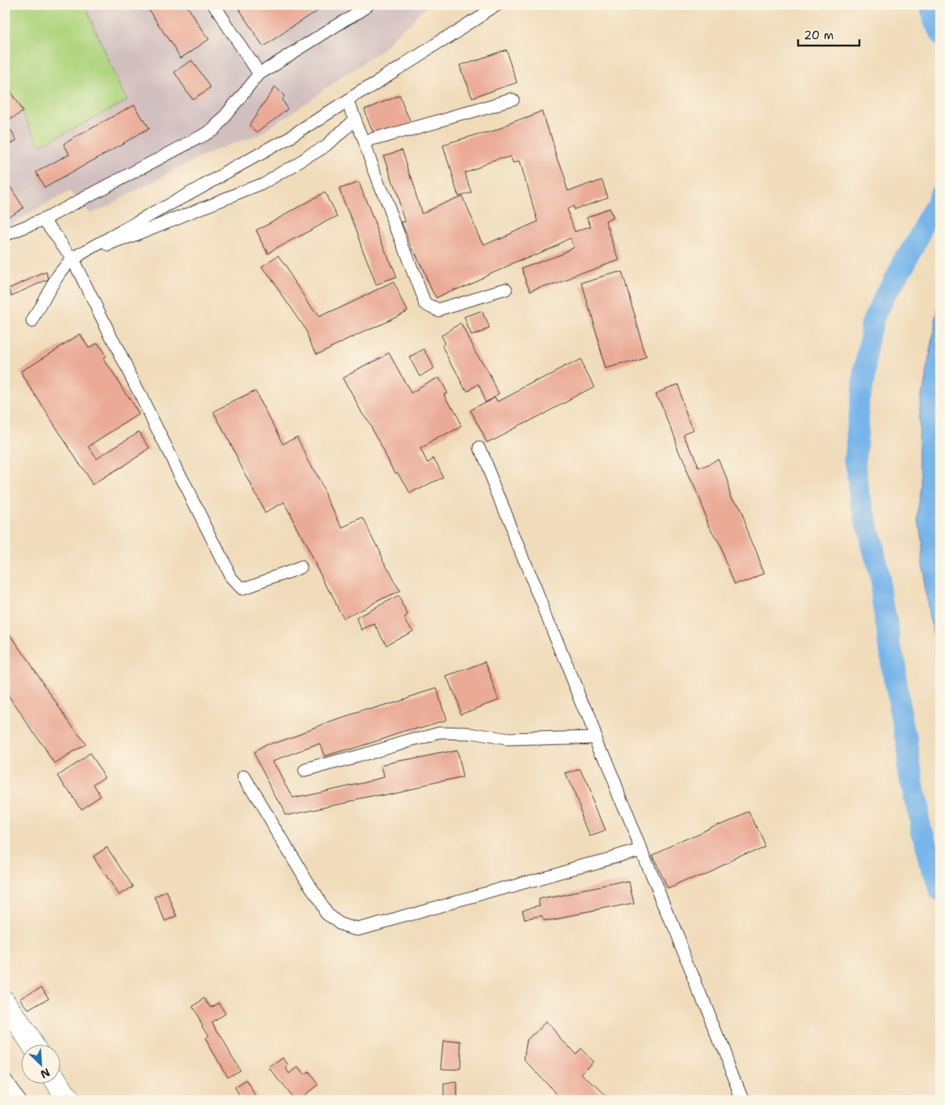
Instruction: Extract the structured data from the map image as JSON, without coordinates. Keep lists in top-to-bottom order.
{
  "scale_bar": "20 m",
  "north": "bottom right"
}
